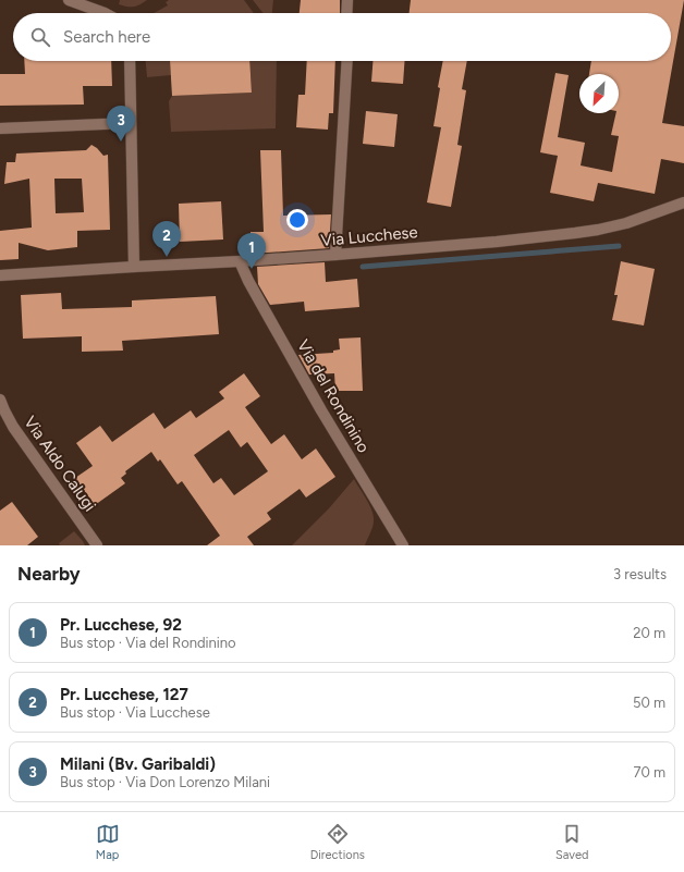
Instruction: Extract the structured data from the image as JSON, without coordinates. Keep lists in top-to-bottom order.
{
  "streets": {
    "street": ["Via Lucchese", "Via del Rondinino", "Via Aldo Calugi"]
  },
  "crossings": [
    ["Via Lucchese", "Via del Rondinino"]
  ],
  "north": "bottom left",
  "page": {
    "search": "Search here",
    "pins": ["3", "2", "1"],
    "heading": ["Nearby", "3 results"],
    "list": [
      {
        "mark": "1",
        "name": "Pr. Lucchese, 92",
        "note": "Bus stop · Via del Rondinino",
        "value": "20 m"
      },
      {
        "mark": "2",
        "name": "Pr. Lucchese, 127",
        "note": "Bus stop · Via Lucchese",
        "value": "50 m"
      },
      {
        "mark": "3",
        "name": "Milani (Bv. Garibaldi)",
        "note": "Bus stop · Via Don Lorenzo Milani",
        "value": "70 m"
      }
    ],
    "nav": ["Map", "Directions", "Saved"]
  }
}
